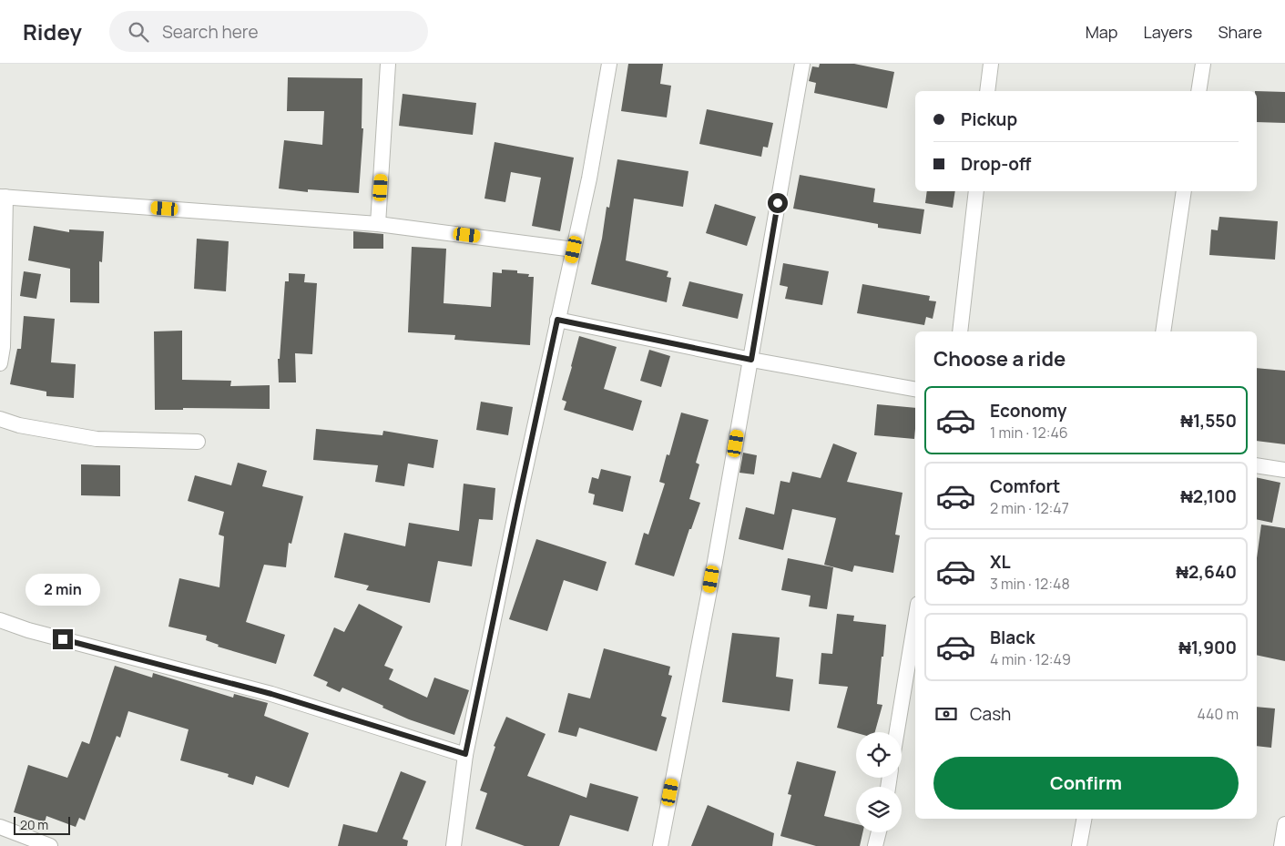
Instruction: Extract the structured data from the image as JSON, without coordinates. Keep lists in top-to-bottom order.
{
  "scale_bar": "20 m",
  "page": {
    "header": "Ridey",
    "search": "Search here",
    "nav": ["Map", "Layers", "Share"],
    "banner": ["Pickup", "Drop-off"],
    "heading": "Choose a ride",
    "list": [
      {
        "name": "Economy",
        "note": "1 min · 12:46",
        "value": "₦1,550"
      },
      {
        "name": "Comfort",
        "note": "2 min · 12:47",
        "value": "₦2,100"
      },
      {
        "name": "XL",
        "note": "3 min · 12:48",
        "value": "₦2,640"
      },
      {
        "name": "Black",
        "note": "4 min · 12:49",
        "value": "₦1,900"
      }
    ],
    "bubble": "2 min",
    "pay": ["Cash", "440 m"],
    "buttons": "Confirm",
    "scale": "20 m"
  }
}
